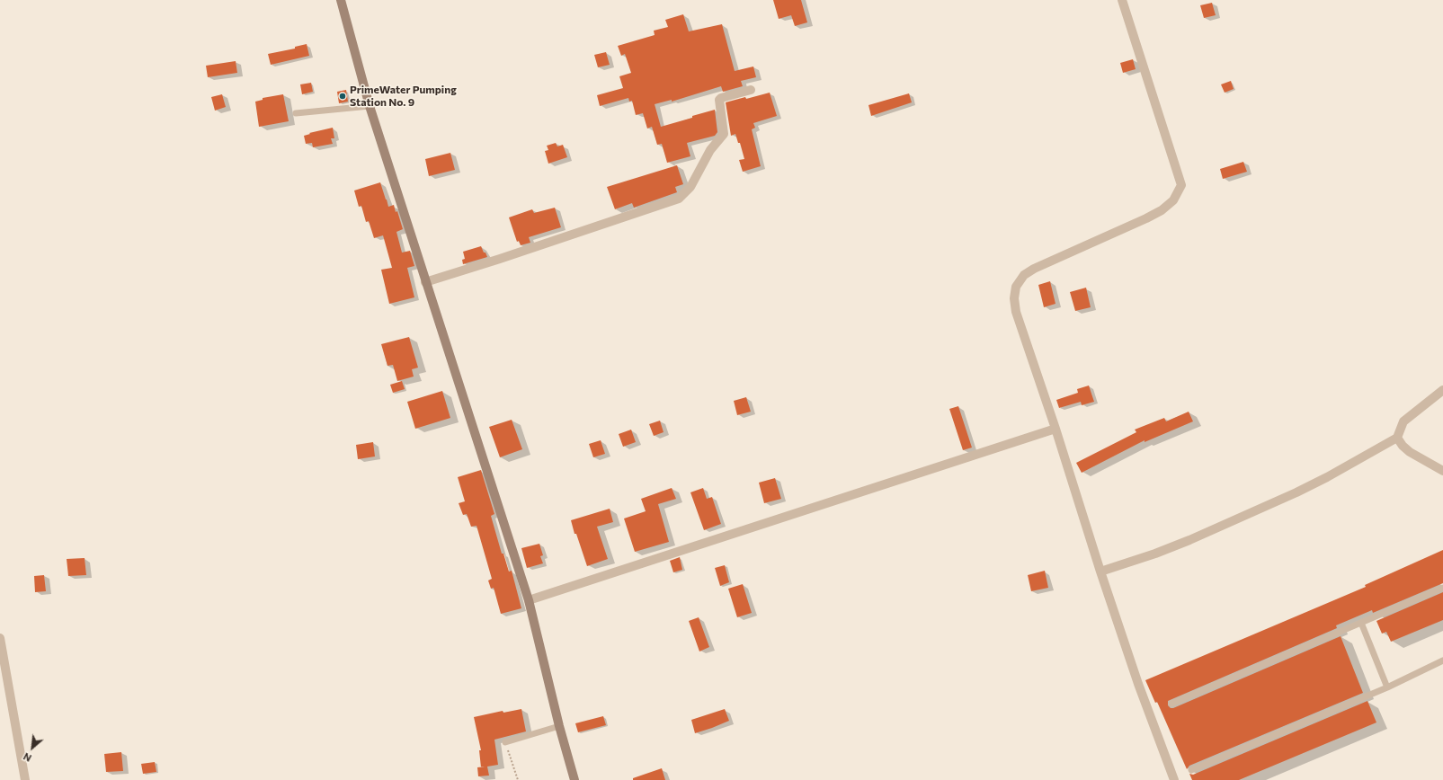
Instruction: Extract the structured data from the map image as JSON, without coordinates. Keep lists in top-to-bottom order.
{
  "places": ["PrimeWater Pumping Station No. 9"],
  "north": "bottom left"
}
